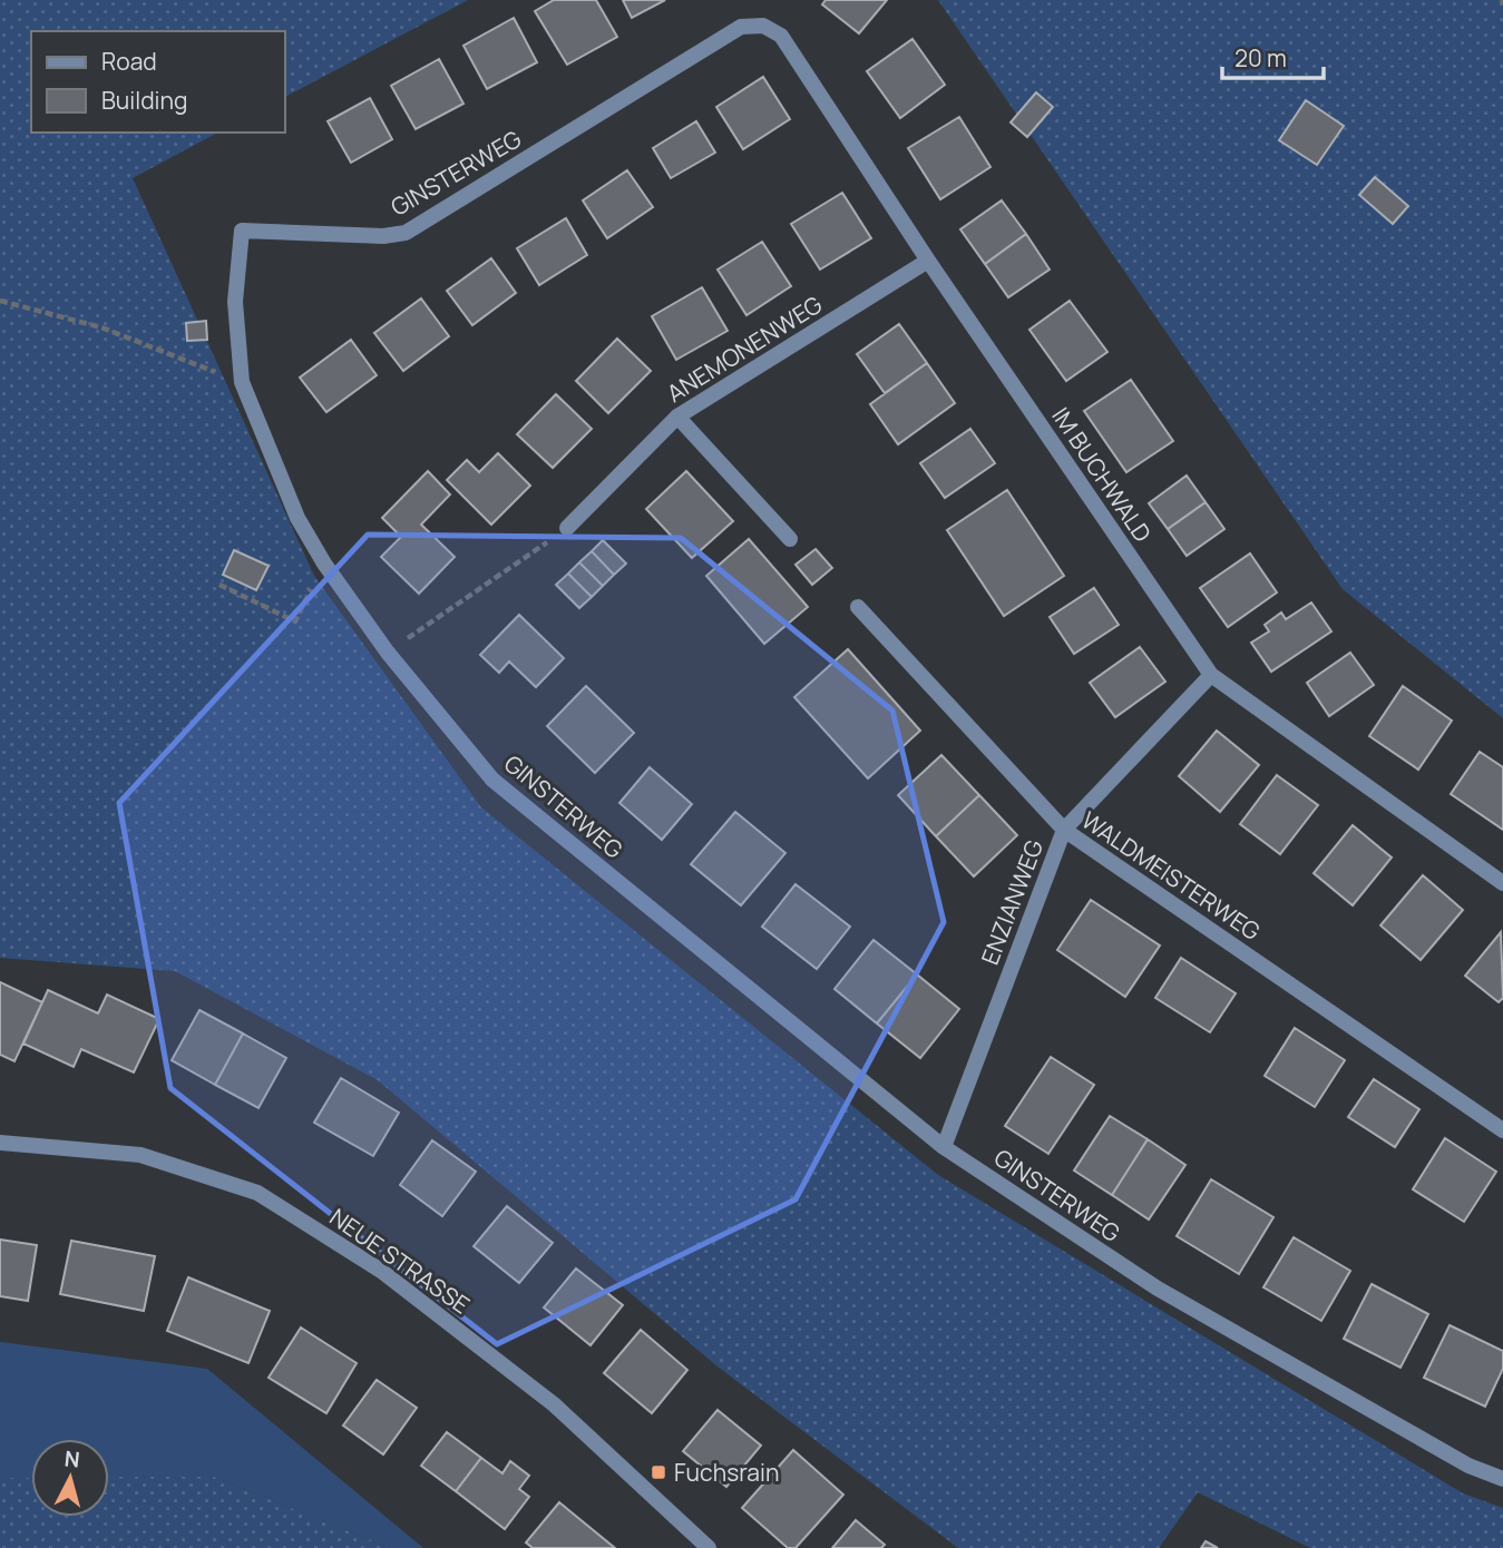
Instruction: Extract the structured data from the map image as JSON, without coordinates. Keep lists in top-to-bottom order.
{
  "streets": {
    "street": [
      "GINSTERWEG",
      "ANEMONENWEG",
      "IM BUCHWALD",
      "WALDMEISTERWEG",
      "ENZIANWEG",
      "NEUE STRASSE"
    ]
  },
  "crossings": [
    ["GINSTERWEG", "IM BUCHWALD"],
    ["GINSTERWEG", "ENZIANWEG"],
    ["ANEMONENWEG", "IM BUCHWALD"],
    ["IM BUCHWALD", "ENZIANWEG"],
    ["WALDMEISTERWEG", "ENZIANWEG"]
  ],
  "places": {
    "transit": ["Fuchsrain"]
  },
  "legend": ["Road", "Building"],
  "scale_bar": "20 m",
  "north": "top"
}
